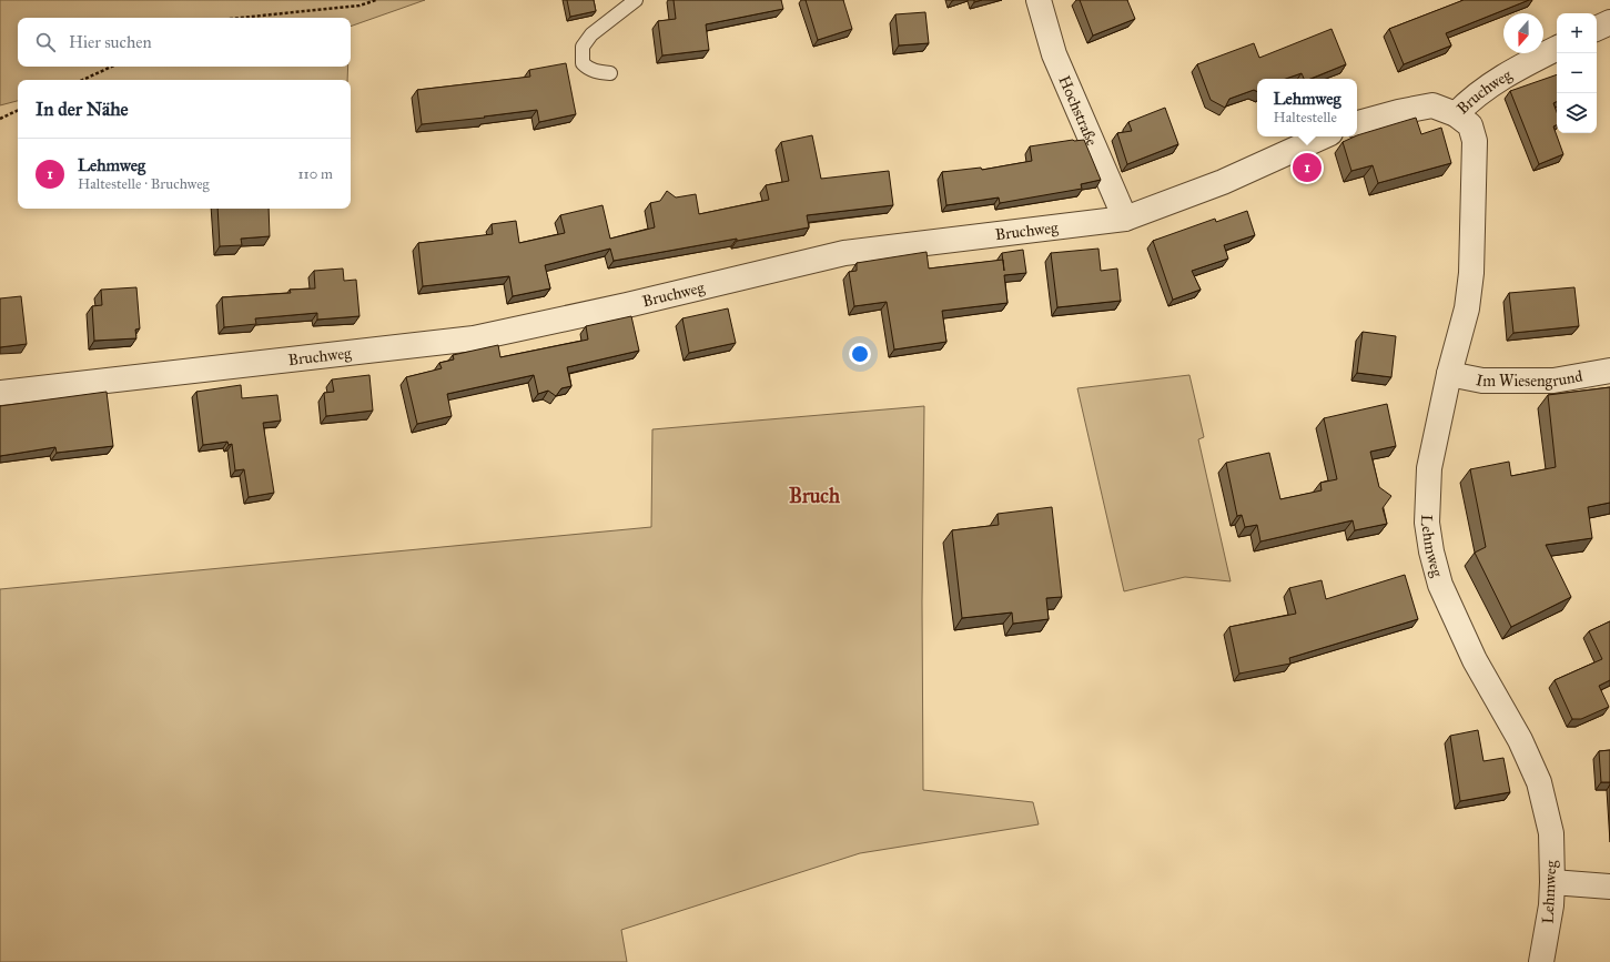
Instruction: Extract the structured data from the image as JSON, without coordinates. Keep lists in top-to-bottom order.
{
  "streets": {
    "street": [
      "Bruchweg",
      "Hochstraße",
      "Im Wiesengrund",
      "Lehmweg"
    ]
  },
  "crossings": [
    ["Bruchweg", "Hochstraße"],
    ["Bruchweg", "Lehmweg"],
    ["Im Wiesengrund", "Lehmweg"]
  ],
  "districts": ["Bruch"],
  "north": "bottom",
  "page": {
    "map_buttons": ["+", "−"],
    "search": "Hier suchen",
    "popup": ["Lehmweg", "Haltestelle"],
    "heading": "In der Nähe",
    "list": [
      {
        "mark": "1",
        "name": "Lehmweg",
        "note": "Haltestelle · Bruchweg",
        "value": "110 m"
      }
    ],
    "pins": "1"
  }
}
